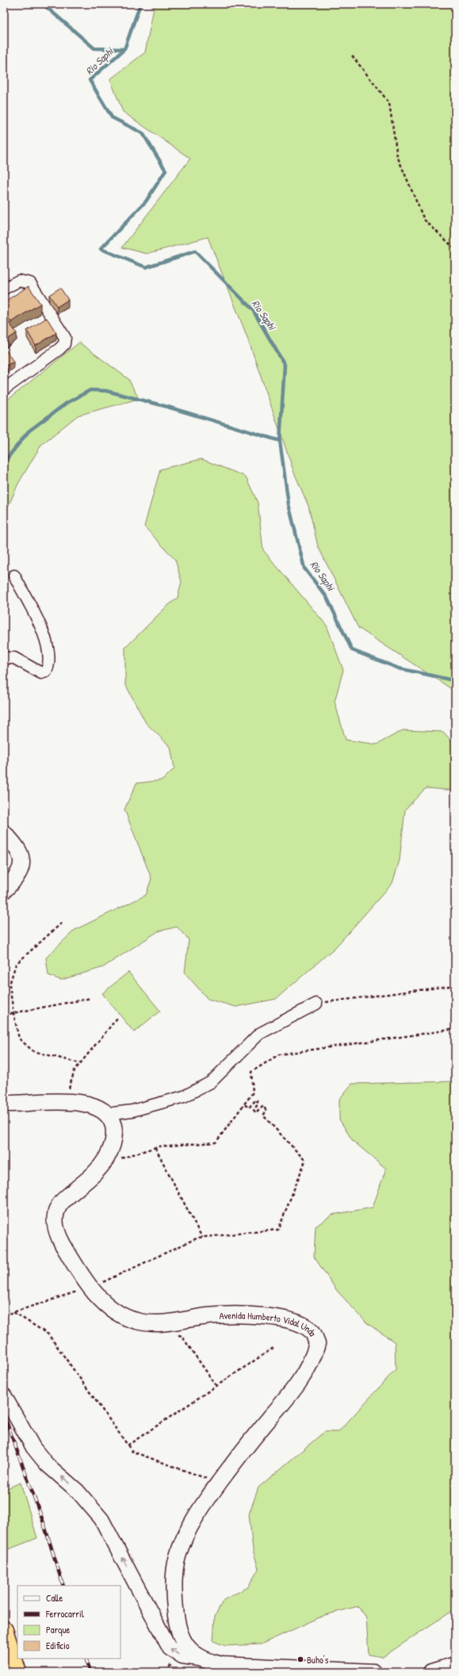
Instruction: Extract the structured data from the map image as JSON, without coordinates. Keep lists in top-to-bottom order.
{
  "streets": {
    "main road": ["Avenida Humberto Vidal Unda"]
  },
  "water": ["Rio Saphi"],
  "places": ["Buho's"],
  "legend": [
    "Calle",
    "Ferrocarril",
    "Parque",
    "Edificio"
  ]
}
